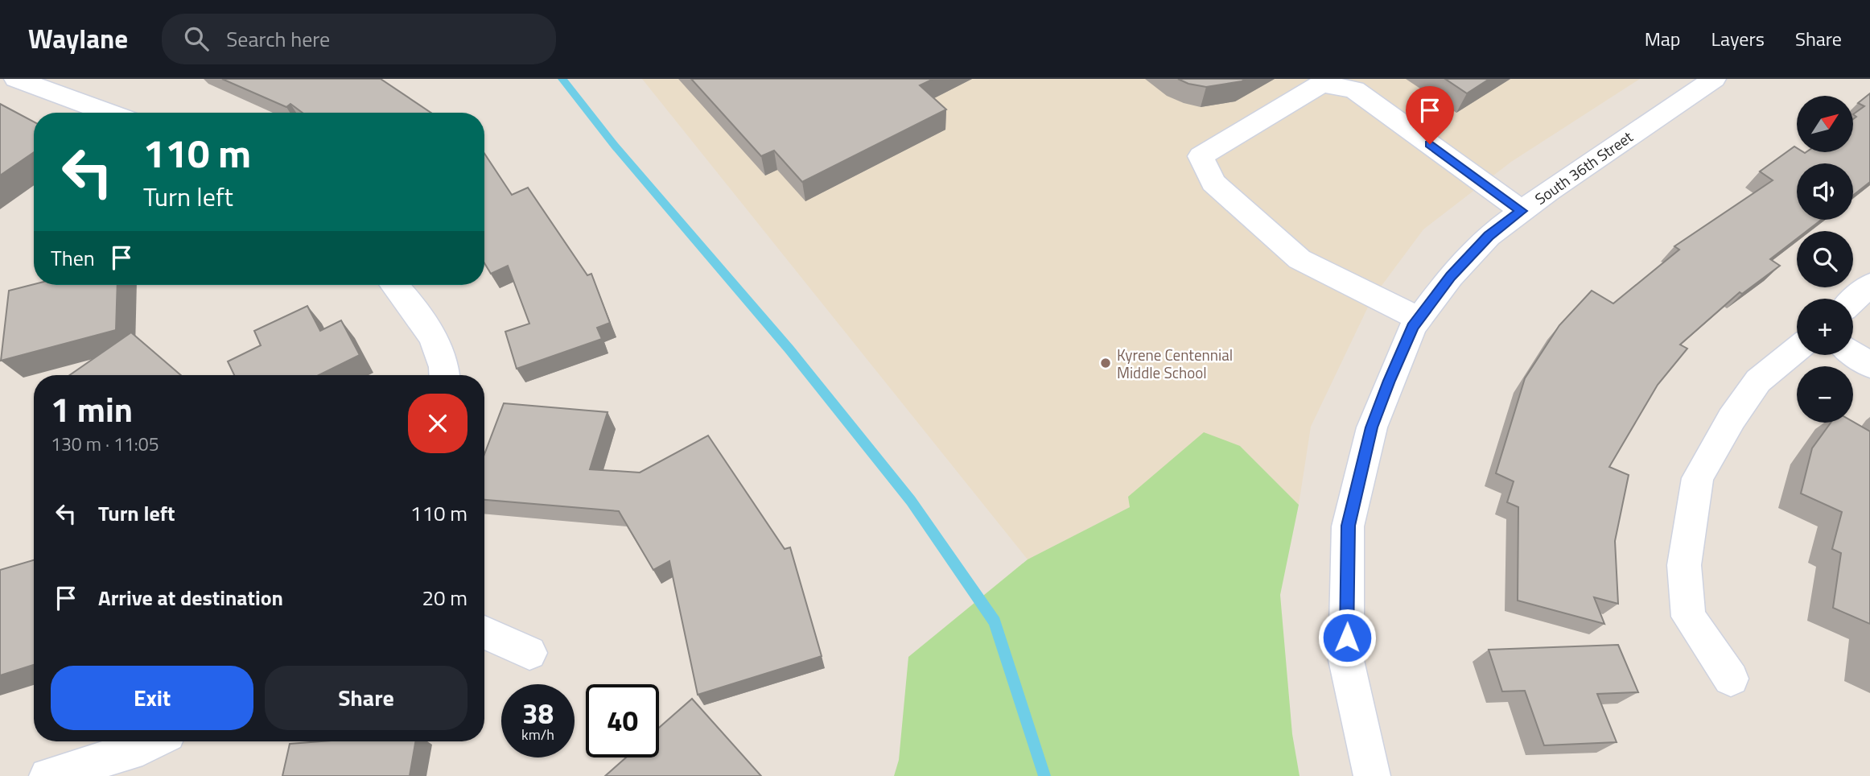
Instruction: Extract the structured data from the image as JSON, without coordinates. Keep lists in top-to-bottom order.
{
  "streets": {
    "street": ["South 36th Street"]
  },
  "places": ["Kyrene Centennial Middle School"],
  "north": "top right",
  "page": {
    "header": "Waylane",
    "search": "Search here",
    "nav": ["Map", "Layers", "Share"],
    "map_buttons": ["+", "−"],
    "turn": ["110 m", "Turn left"],
    "then": "Then",
    "heading": ["1 min", "130 m · 11:05"],
    "list": [
      {
        "name": "Turn left",
        "value": "110 m"
      },
      {
        "name": "Arrive at destination",
        "value": "20 m"
      }
    ],
    "buttons": ["Exit", "Share"],
    "speed": "38 km/h",
    "limit": "40"
  }
}
